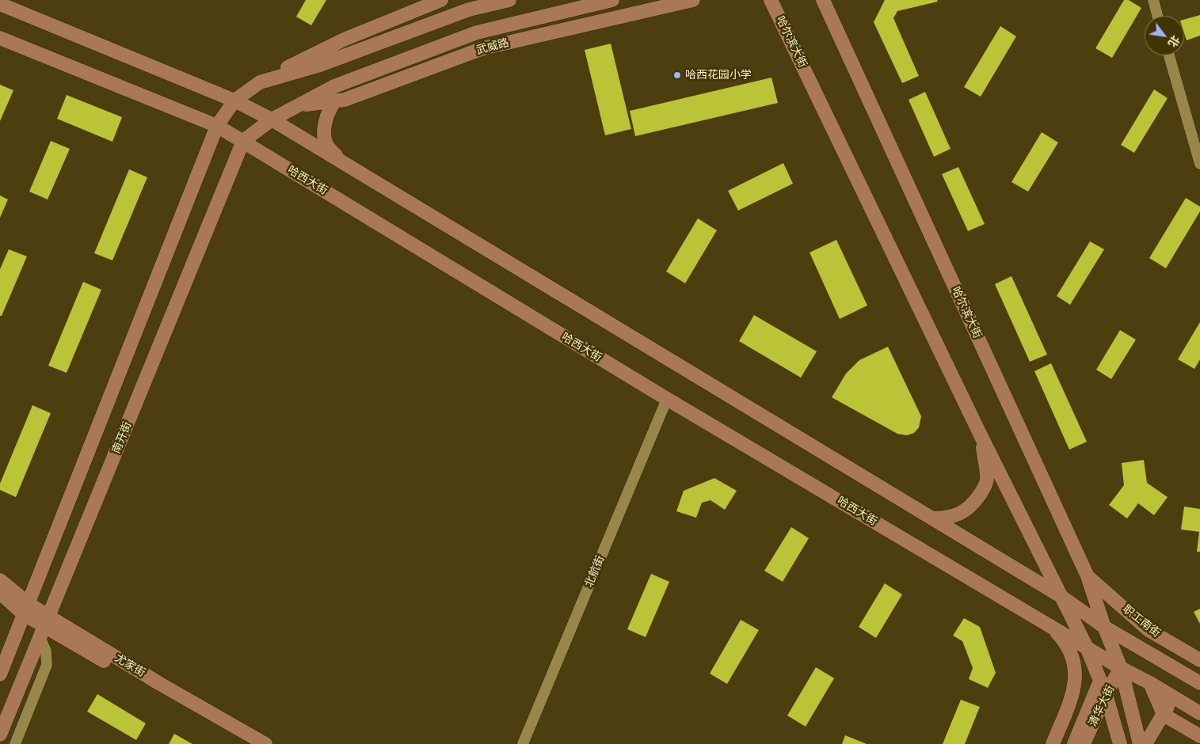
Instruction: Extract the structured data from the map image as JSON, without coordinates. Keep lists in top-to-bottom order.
{
  "streets": {
    "main road": [
      "哈尔滨大街",
      "武威路",
      "哈西大街",
      "南开街",
      "职工南街",
      "尤家街",
      "清华大街"
    ],
    "street": ["北航街"]
  },
  "crossings": [
    ["哈尔滨大街", "哈西大街"],
    ["哈尔滨大街", "职工南街"],
    ["哈尔滨大街", "清华大街"],
    ["武威路", "哈西大街"],
    ["武威路", "南开街"],
    ["哈西大街", "南开街"],
    ["哈西大街", "北航街"],
    ["哈西大街", "清华大街"],
    ["南开街", "尤家街"]
  ],
  "places": ["哈西花园小学"],
  "north": "bottom right"
}
